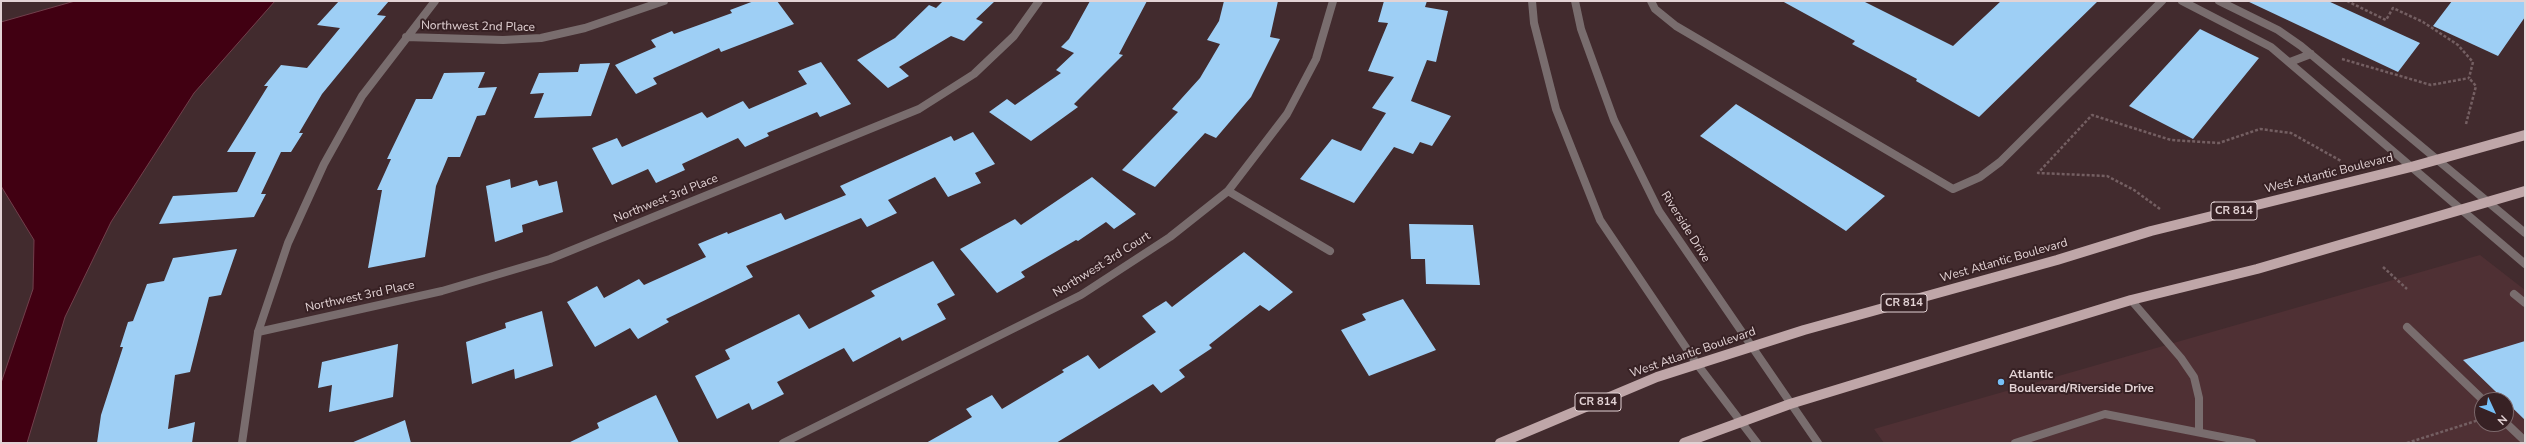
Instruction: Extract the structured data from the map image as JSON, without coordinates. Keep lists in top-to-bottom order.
{
  "streets": {
    "main road": ["West Atlantic Boulevard", "CR 814"],
    "street": [
      "Northwest 2nd Place",
      "Northwest 3rd Place",
      "Riverside Drive",
      "Northwest 3rd Court"
    ]
  },
  "crossings": [
    ["West Atlantic Boulevard", "Riverside Drive"]
  ],
  "places": ["Atlantic Boulevard/Riverside Drive"],
  "north": "bottom right"
}
